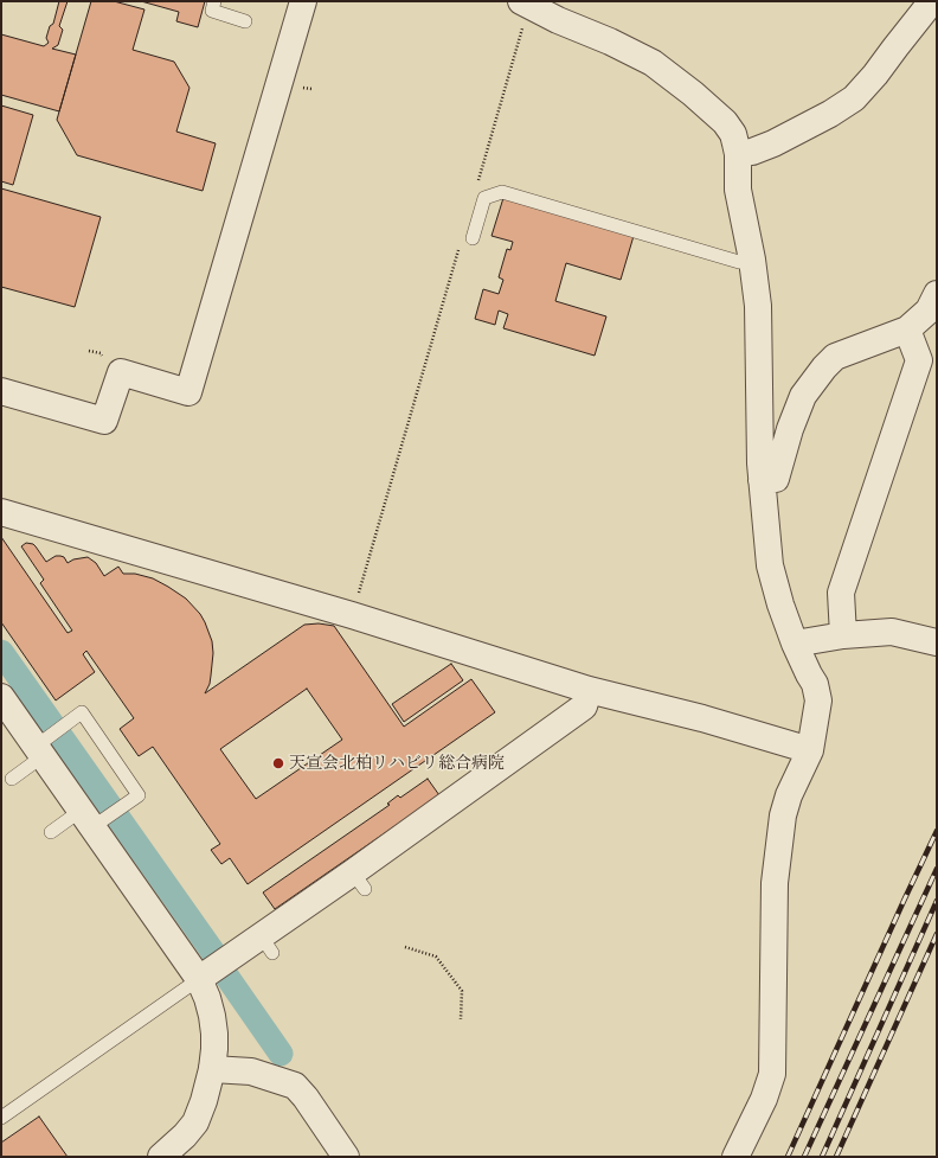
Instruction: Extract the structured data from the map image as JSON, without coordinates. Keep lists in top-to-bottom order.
{
  "places": ["天宣会北柏リハビリ総合病院"]
}
